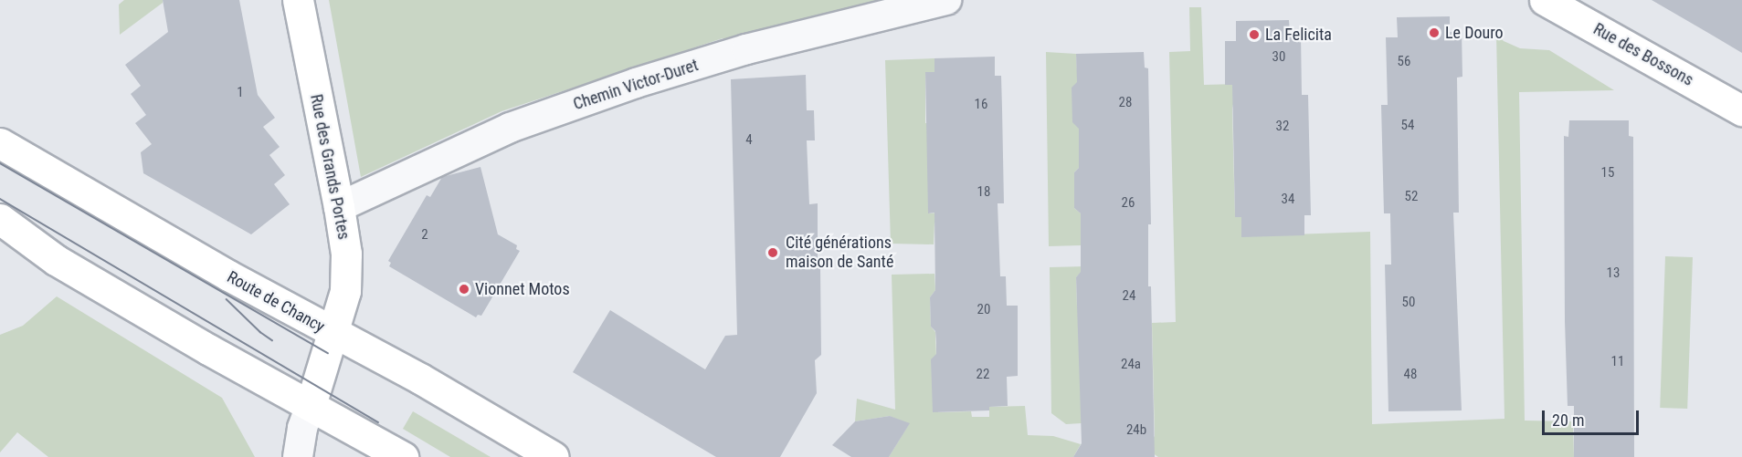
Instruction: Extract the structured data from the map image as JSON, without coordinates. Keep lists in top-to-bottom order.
{
  "streets": {
    "main road": ["Rue des Bossons", "Rue des Grands Portes", "Route de Chancy"],
    "street": ["Chemin Victor-Duret"]
  },
  "crossings": [
    ["Chemin Victor-Duret", "Rue des Grands Portes"],
    ["Rue des Grands Portes", "Route de Chancy"]
  ],
  "places": [
    "Le Douro",
    "La Felicita",
    "Cité générations maison de Santé",
    "Vionnet Motos"
  ],
  "house_numbers": [
    "30",
    "56",
    "1",
    "28",
    "16",
    "54",
    "32",
    "4",
    "15",
    "18",
    "52",
    "34",
    "26",
    "2",
    "13",
    "24",
    "50",
    "20",
    "11",
    "24a",
    "22",
    "48",
    "24b"
  ],
  "scale_bar": "20 m"
}
